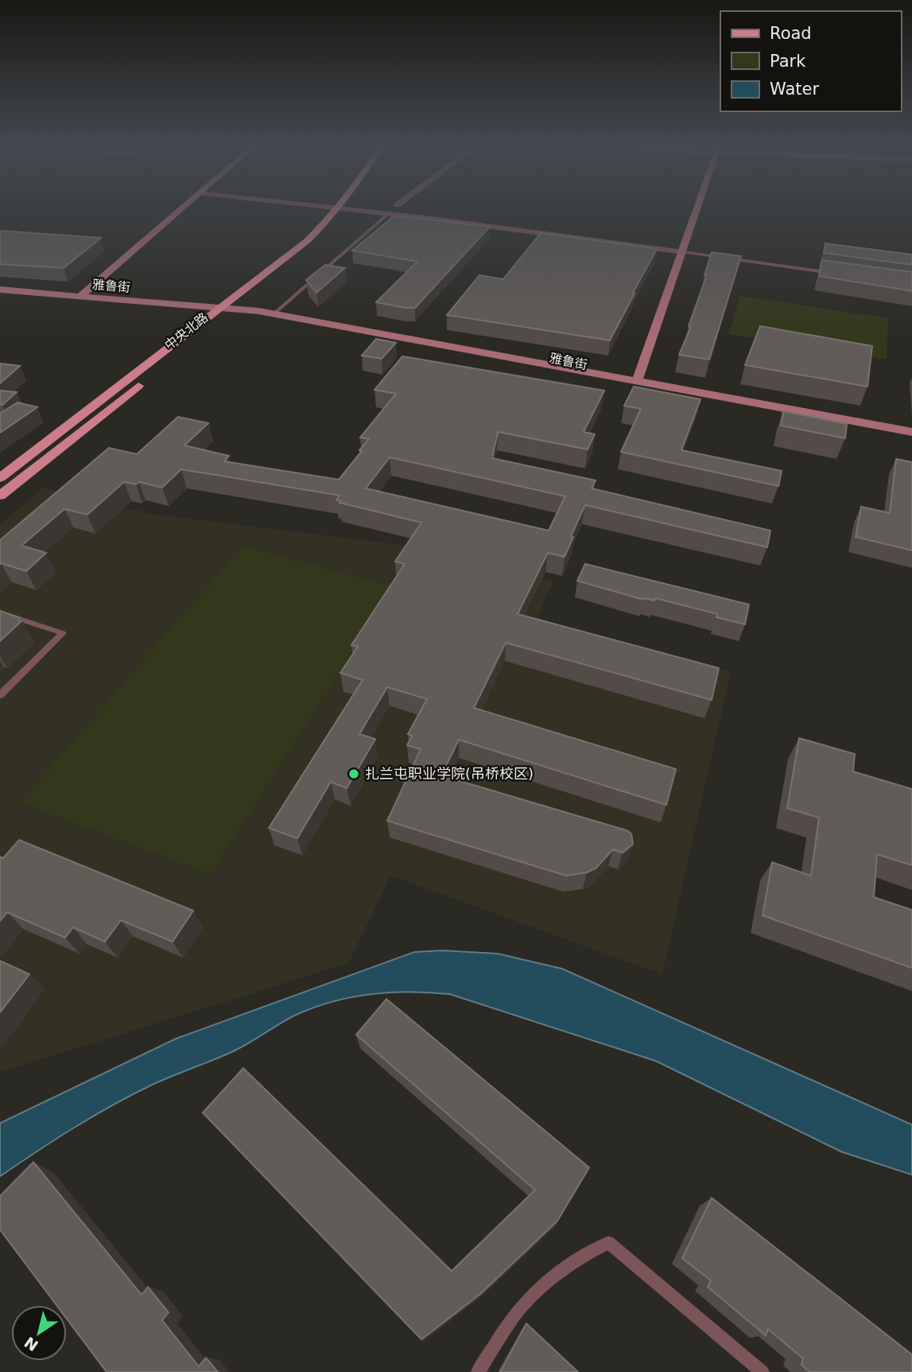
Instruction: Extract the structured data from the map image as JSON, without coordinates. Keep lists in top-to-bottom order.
{
  "streets": {
    "main road": ["中央北路"],
    "street": ["雅鲁街"]
  },
  "crossings": [
    ["雅鲁街", "中央北路"]
  ],
  "places": ["扎兰屯职业学院(吊桥校区)"],
  "legend": ["Road", "Park", "Water"],
  "north": "bottom left"
}
